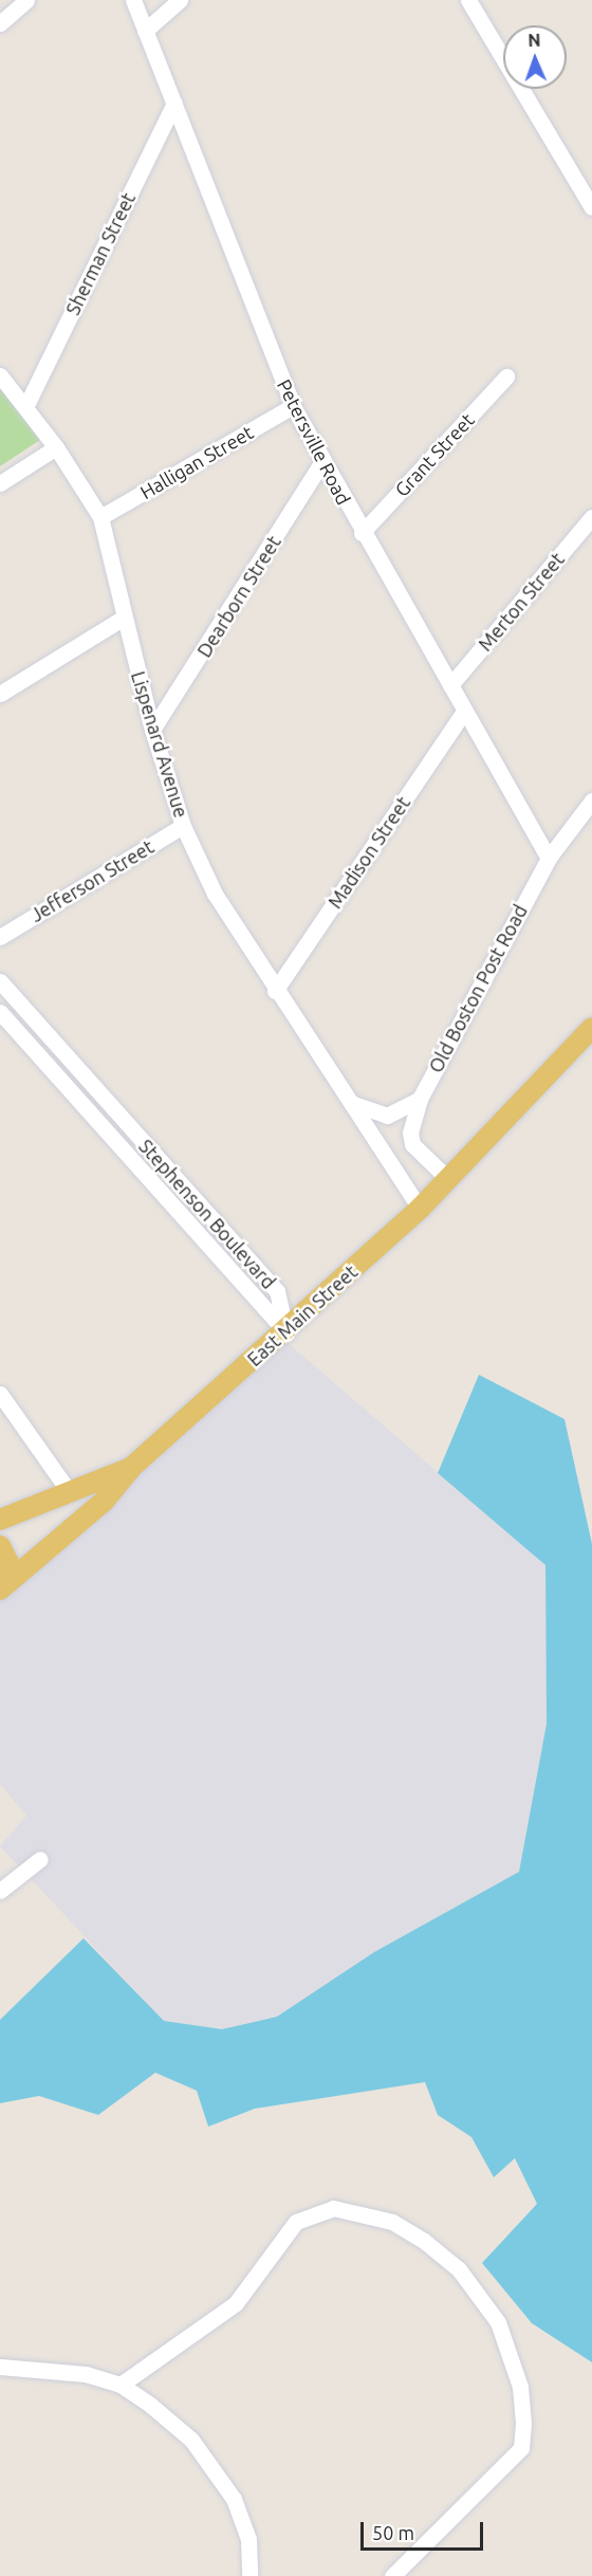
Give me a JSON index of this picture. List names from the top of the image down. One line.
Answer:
{"streets":{"main road":["East Main Street"],"street":["Sherman Street","Petersville Road","Grant Street","Halligan Street","Dearborn Street","Merton Street","Lispenard Avenue","Madison Street","Jefferson Street","Old Boston Post Road","Stephenson Boulevard"]},"crossings":[["Sherman Street","Petersville Road"],["Sherman Street","Lispenard Avenue"],["Petersville Road","Grant Street"],["Petersville Road","Halligan Street"],["Petersville Road","Dearborn Street"],["Petersville Road","Merton Street"],["Petersville Road","Madison Street"],["Petersville Road","Old Boston Post Road"],["Halligan Street","Lispenard Avenue"],["Dearborn Street","Lispenard Avenue"],["Lispenard Avenue","Madison Street"],["Lispenard Avenue","Jefferson Street"],["Lispenard Avenue","East Main Street"],["Old Boston Post Road","East Main Street"],["Stephenson Boulevard","East Main Street"]],"scale_bar":"50 m","north":"top"}
